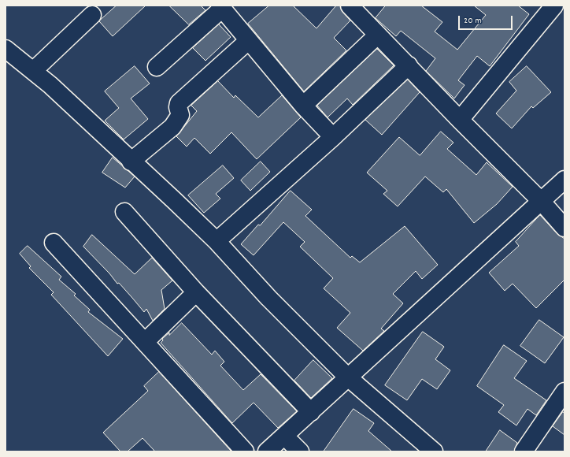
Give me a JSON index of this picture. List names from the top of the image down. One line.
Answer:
{"scale_bar":"20 m"}
